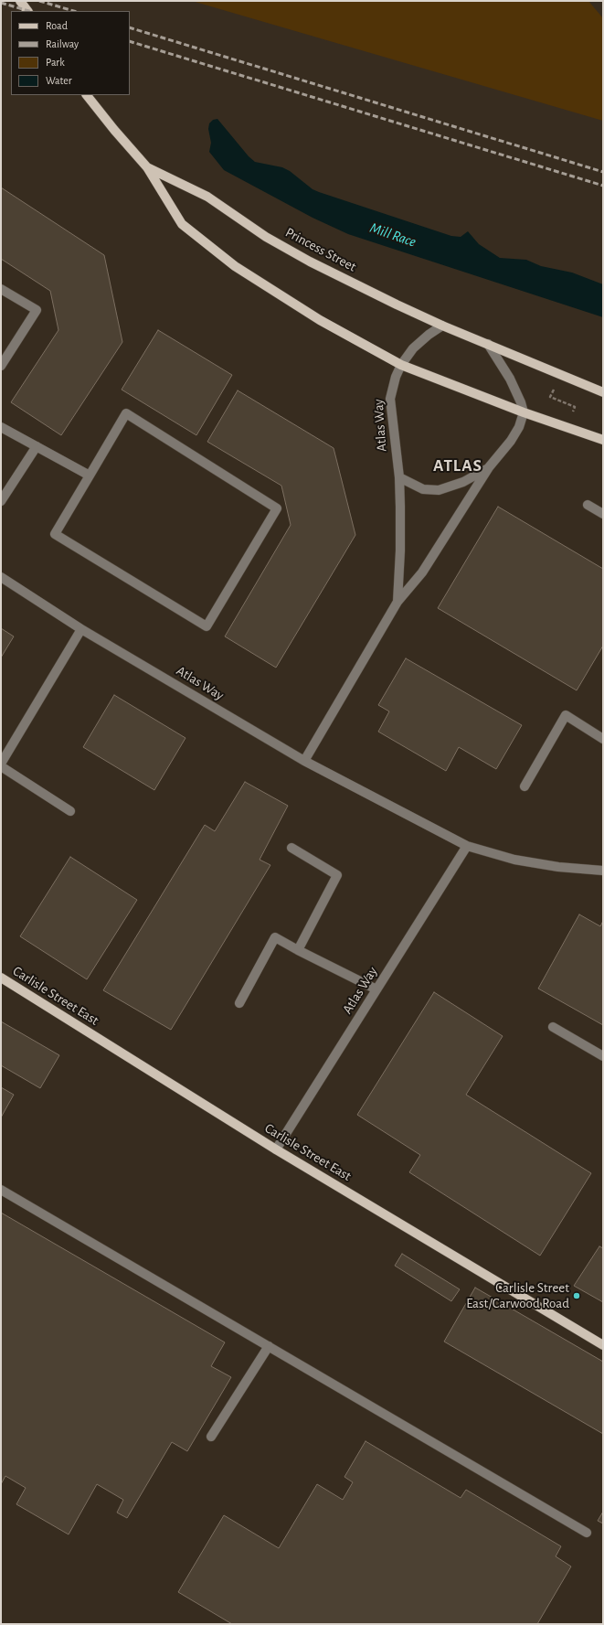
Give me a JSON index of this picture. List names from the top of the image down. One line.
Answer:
{"streets":{"main road":["Princess Street","Carlisle Street East"],"street":["Atlas Way"]},"crossings":[["Princess Street","Atlas Way"],["Atlas Way","Carlisle Street East"]],"districts":["ATLAS"],"water":["Mill Race"],"places":["Carlisle Street East/Carwood Road"],"legend":["Road","Railway","Park","Water"]}
